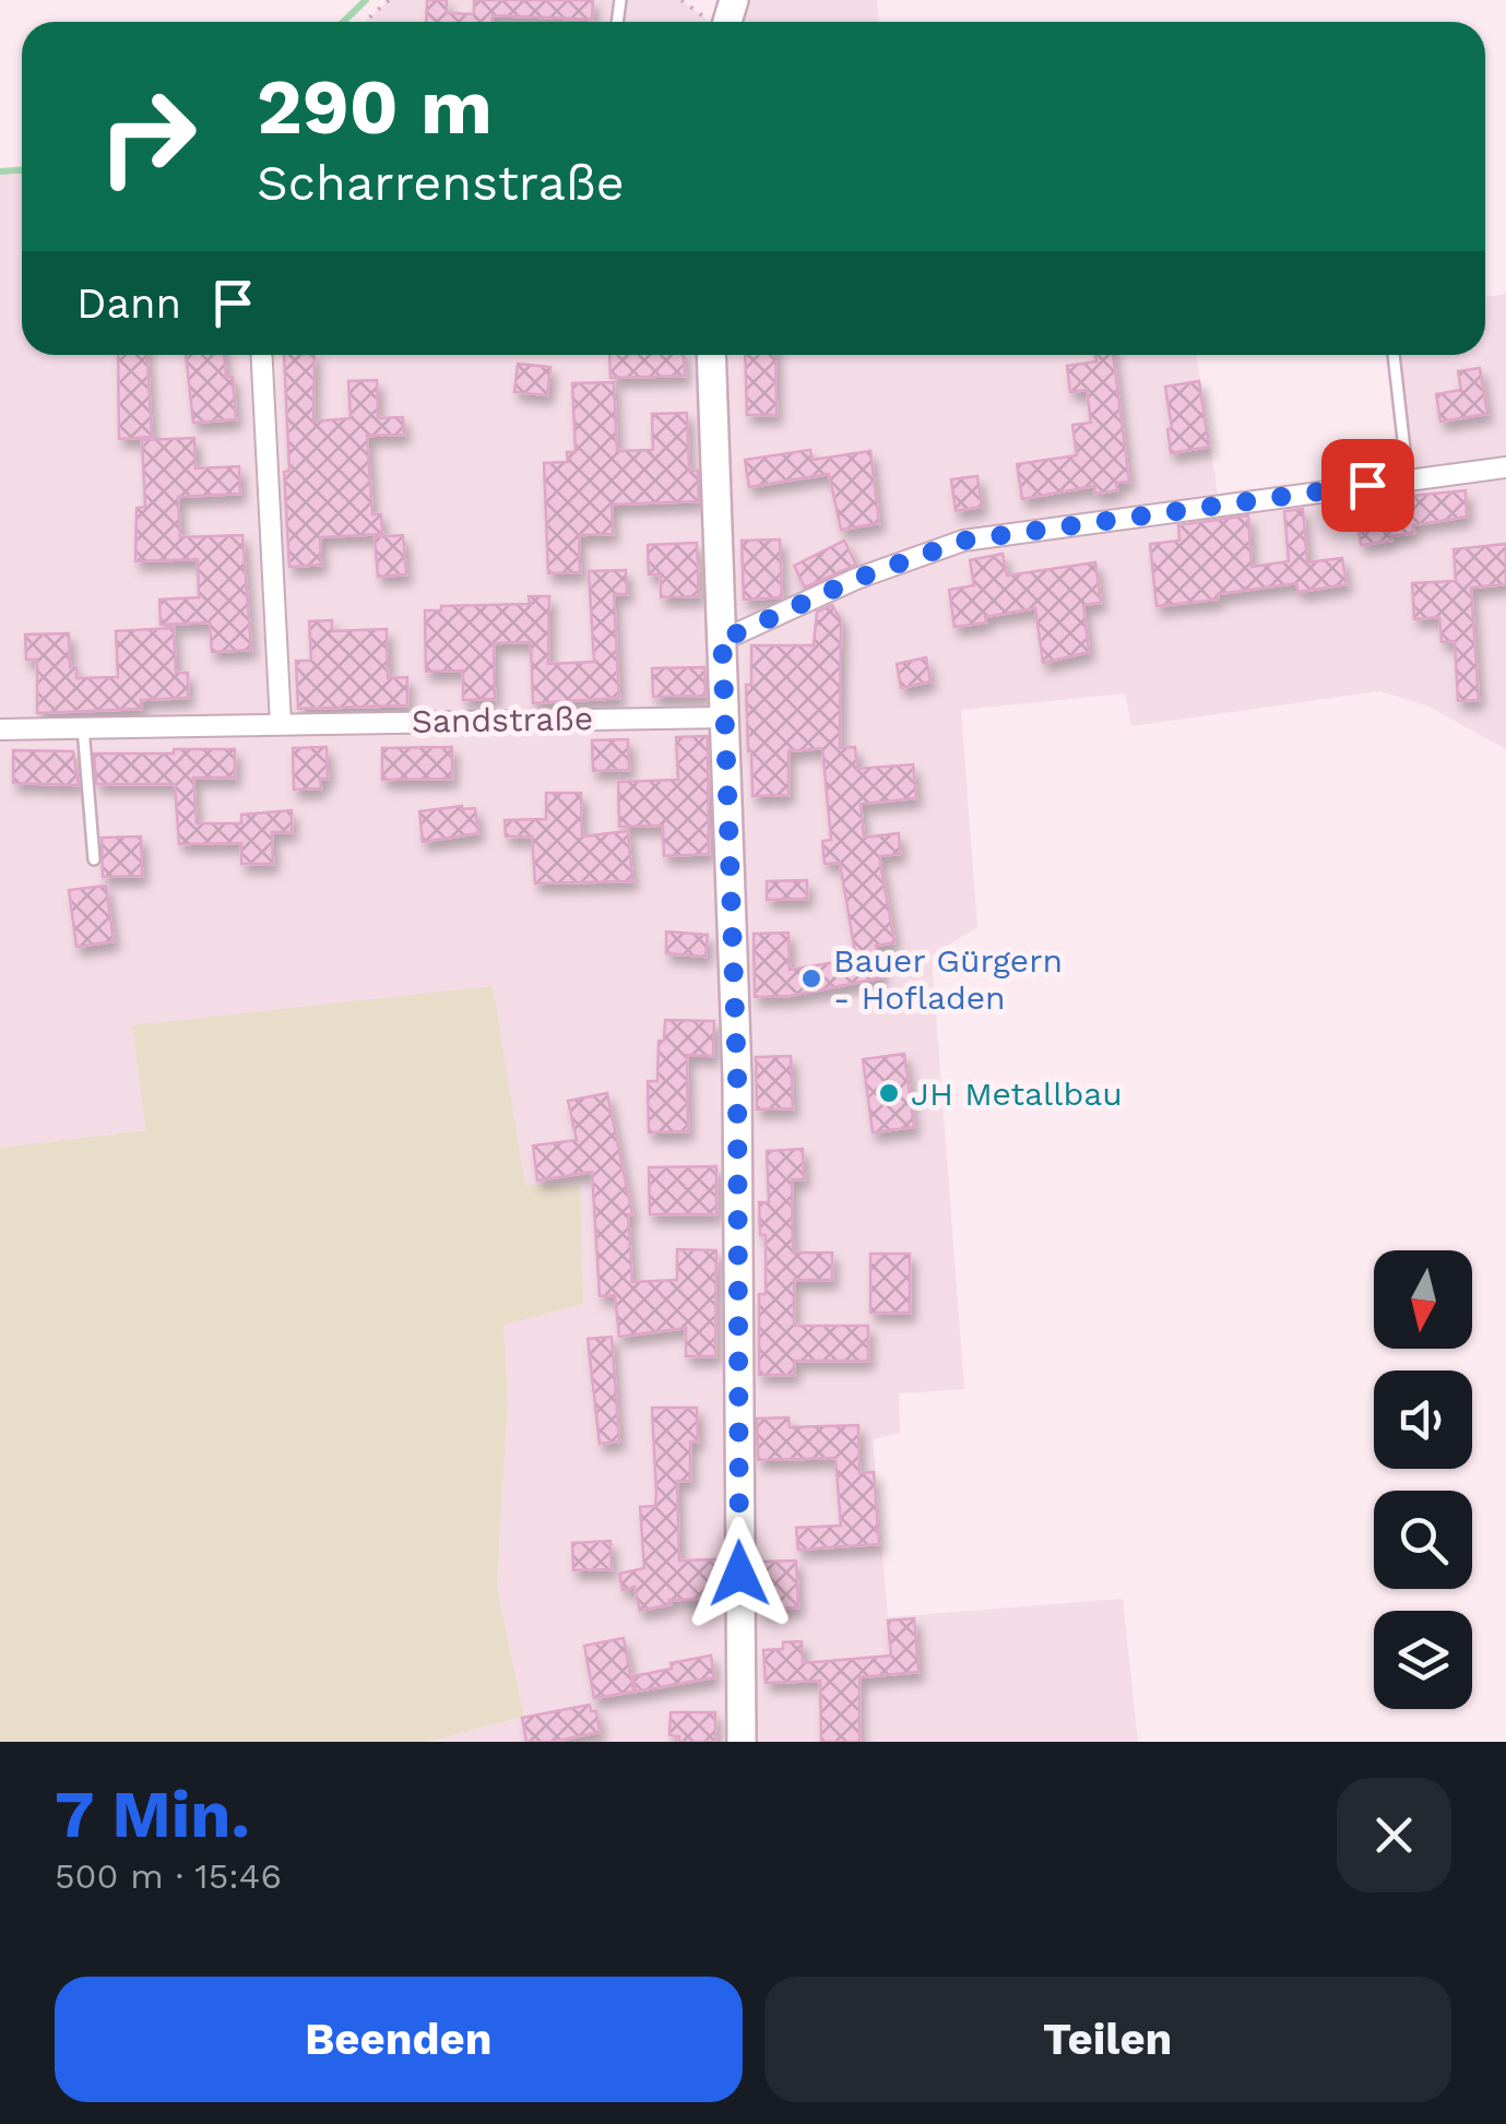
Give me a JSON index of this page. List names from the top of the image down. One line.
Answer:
{"streets":{"street":["Sandstraße"]},"places":["Bauer Gürgern - Hofladen","JH Metallbau"],"north":"bottom","page":{"turn":["290 m","Scharrenstraße"],"then":"Dann","heading":["7 Min.","500 m · 15:46"],"buttons":["Beenden","Teilen"]}}
